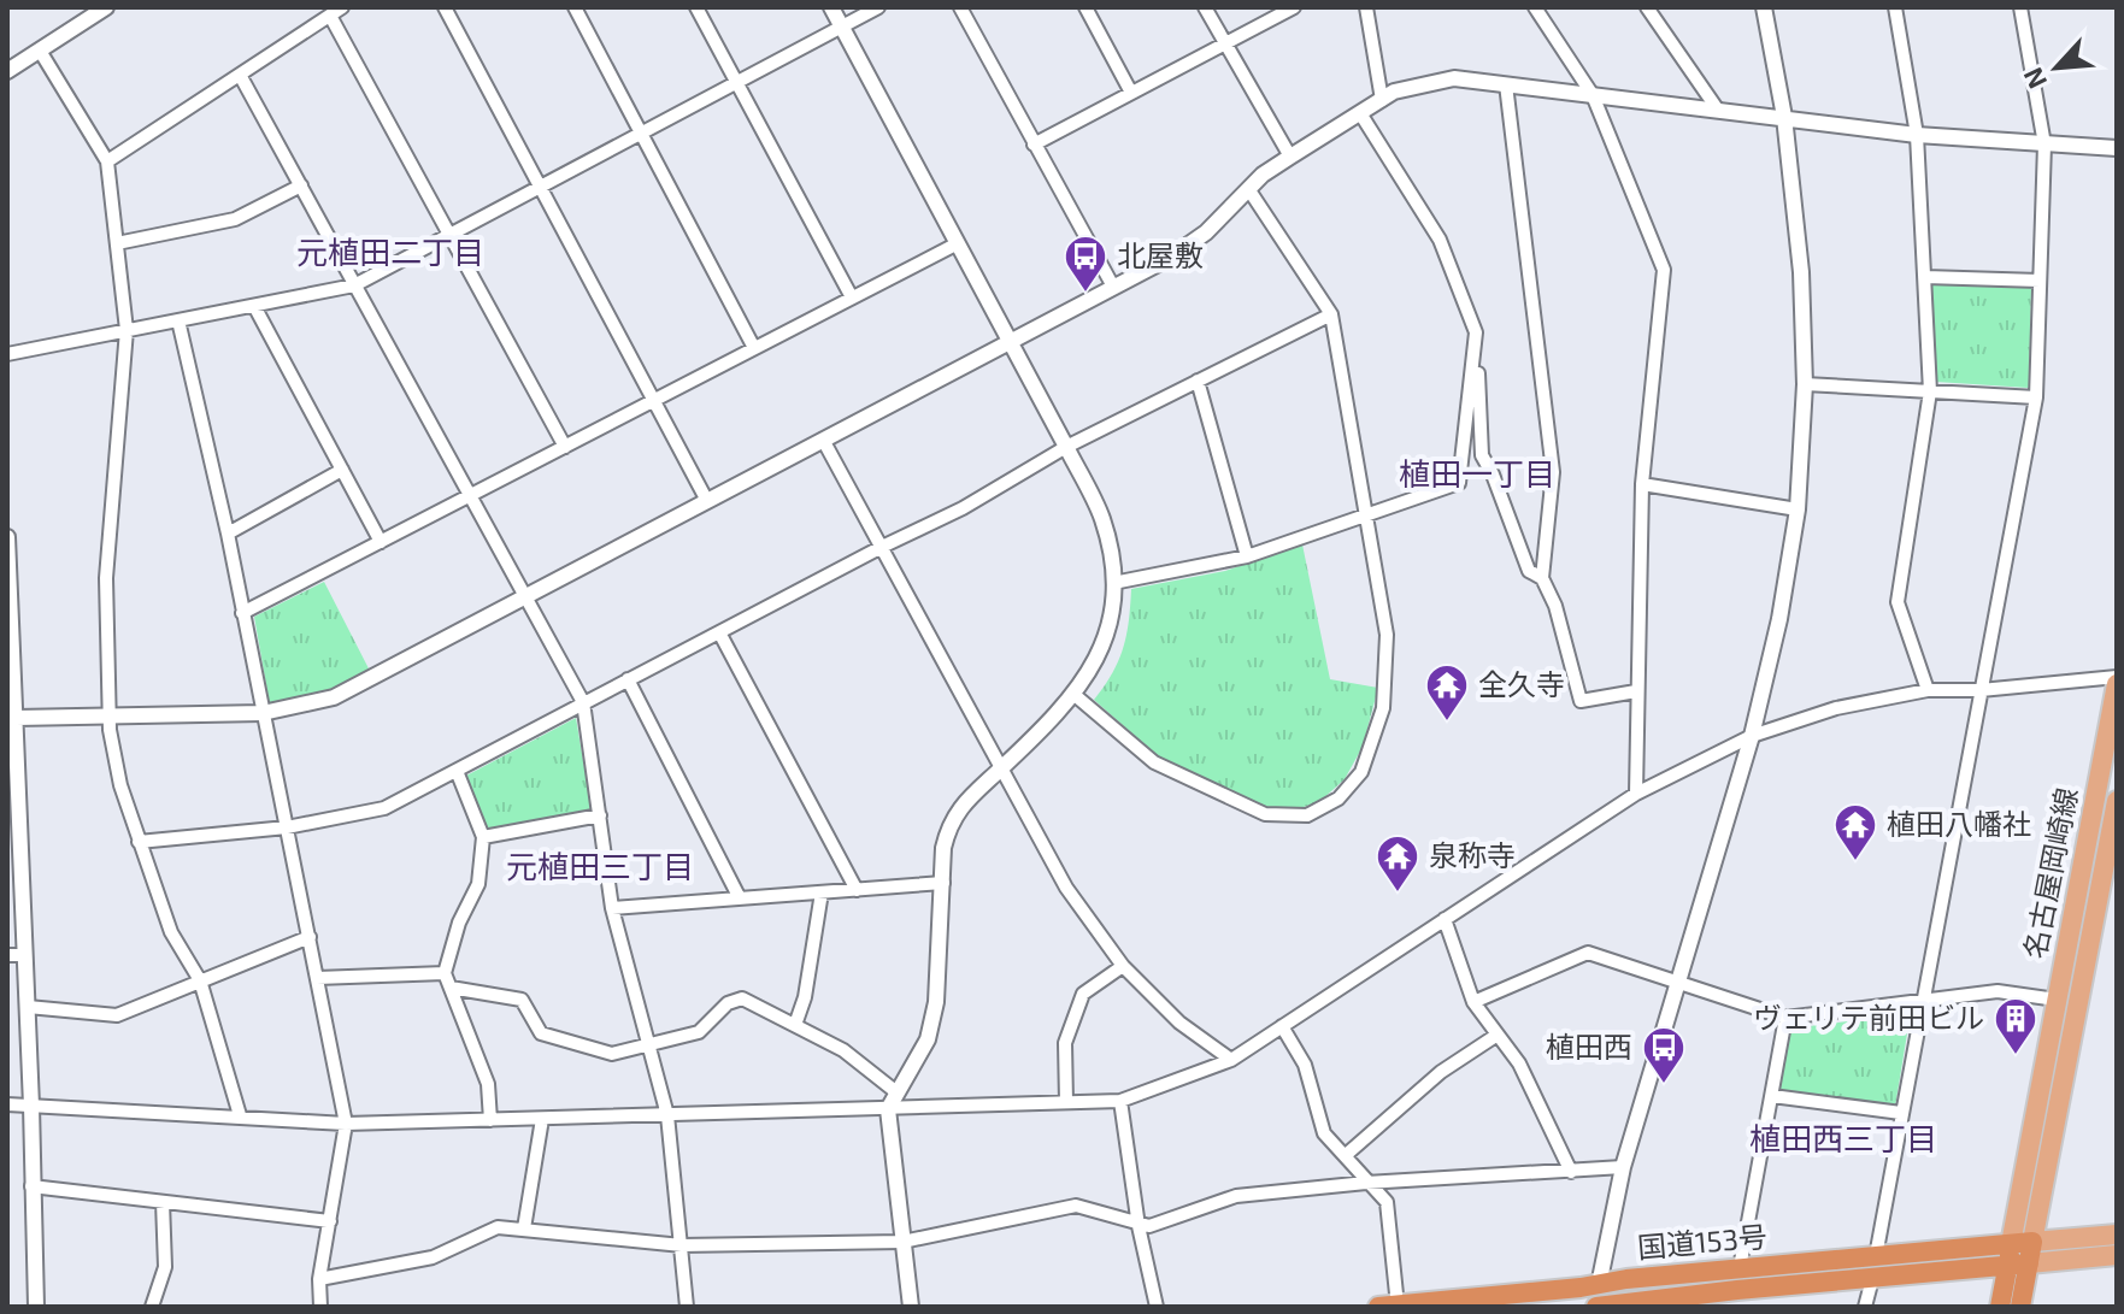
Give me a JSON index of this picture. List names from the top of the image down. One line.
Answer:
{"streets":{"highway":["国道153号"],"main road":["名古屋岡崎線"]},"crossings":[["名古屋岡崎線","国道153号"]],"districts":["元植田二丁目","植田一丁目","元植田三丁目","植田西三丁目"],"places":{"bus stop":["北屋敷","植田西"],"temple":["全久寺","植田八幡社","泉称寺"],"building":["ヴェリテ前田ビル"]},"north":"bottom left"}
